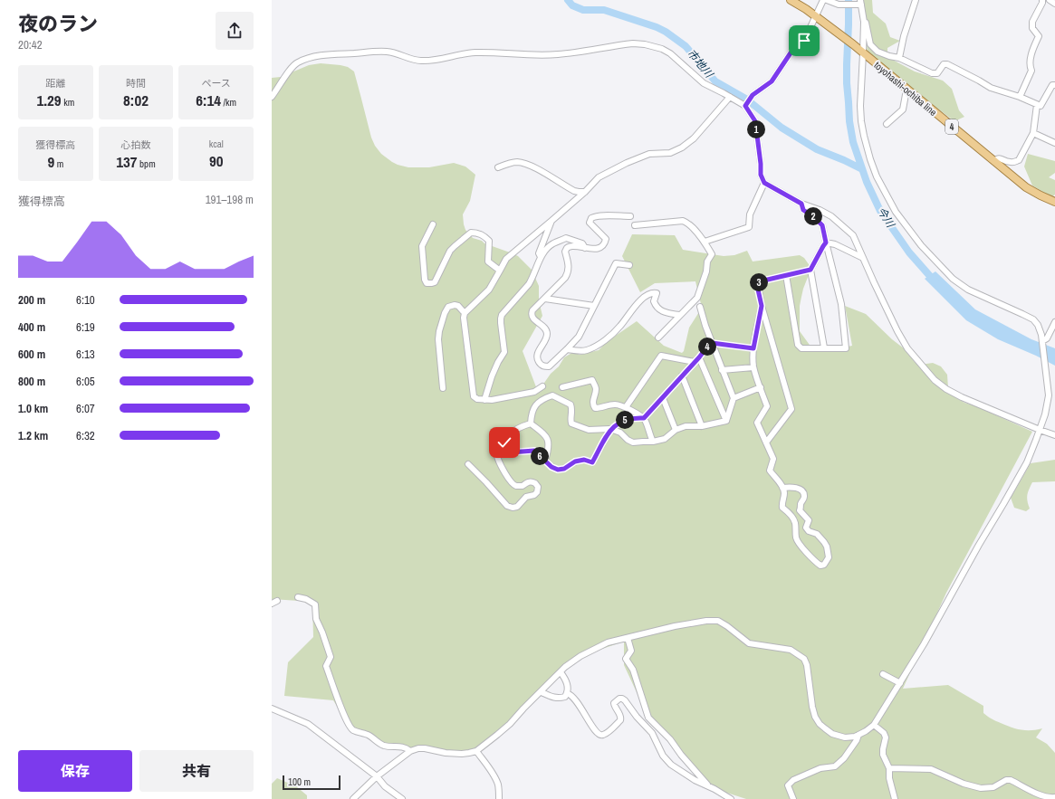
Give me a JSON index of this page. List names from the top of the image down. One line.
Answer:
{"streets":{"main road":["toyohashi-ochiba line","4"]},"water":["市地川","今川"],"scale_bar":"100 m","page":{"heading":["夜のラン","20:42"],"stats":[["距離","1.29 km"],["時間","8:02"],["ペース","6:14 /km"],["獲得標高","9 m"],["心拍数","137 bpm"],["kcal","90"]],"pins":["1","2","3","4","5","6"],"chart":["獲得標高","191–198 m"],"list":[{"name":"200 m","note":"6:10"},{"name":"400 m","note":"6:19"},{"name":"600 m","note":"6:13"},{"name":"800 m","note":"6:05"},{"name":"1.0 km","note":"6:07"},{"name":"1.2 km","note":"6:32"}],"buttons":["保存","共有"],"scale":"100 m"}}
